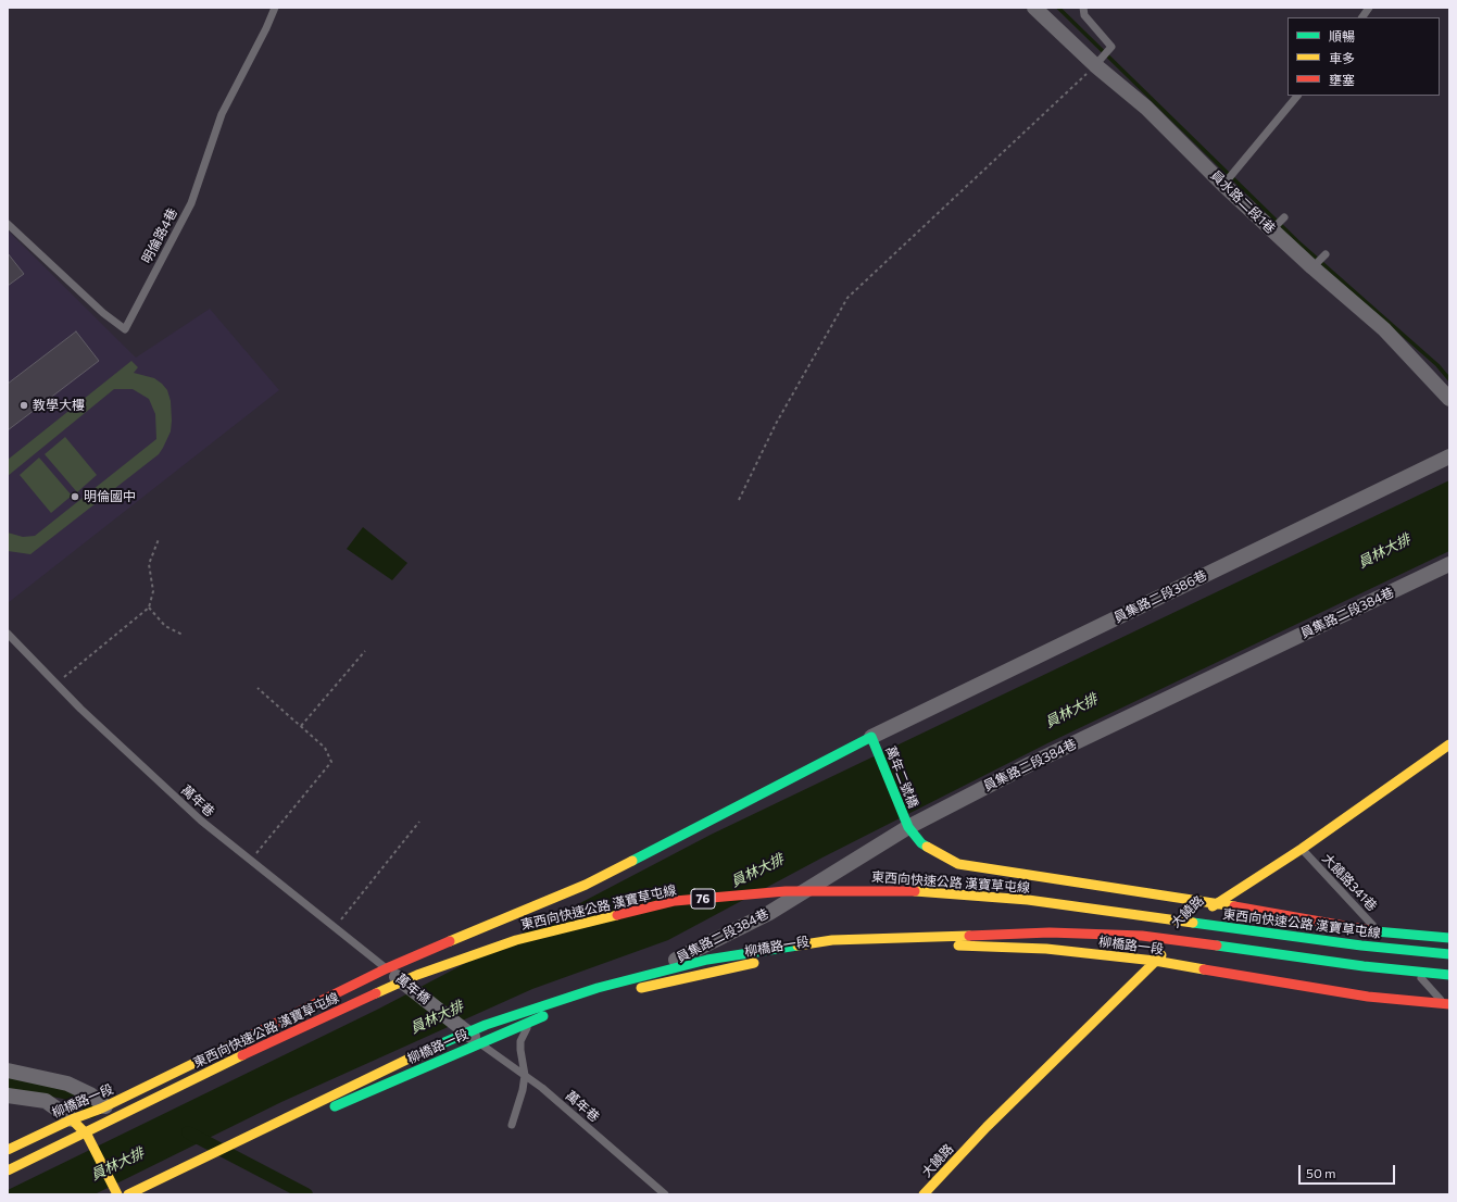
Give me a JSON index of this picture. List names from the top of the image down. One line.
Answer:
{"streets":{"main road":["萬年二號橋","東西向快速公路 漢寶草屯線","76","大饒路","柳橋路一段"],"street":["員水路二段1巷","員集路二段386巷","員集路二段384巷","萬年橋"],"lane":["明倫路4巷","萬年巷","大饒路341巷"]},"crossings":[["員集路二段386巷","萬年二號橋"],["員集路二段386巷","柳橋路一段"],["員集路二段384巷","萬年二號橋"],["員集路二段384巷","柳橋路一段"],["萬年二號橋","柳橋路一段"],["萬年巷","柳橋路一段"],["萬年巷","萬年橋"],["大饒路341巷","大饒路"],["大饒路341巷","柳橋路一段"],["大饒路","柳橋路一段"],["柳橋路一段","萬年橋"]],"water":["員林大排"],"places":["教學大樓","明倫國中"],"legend":["順暢","車多","壅塞"],"scale_bar":"50 m"}
